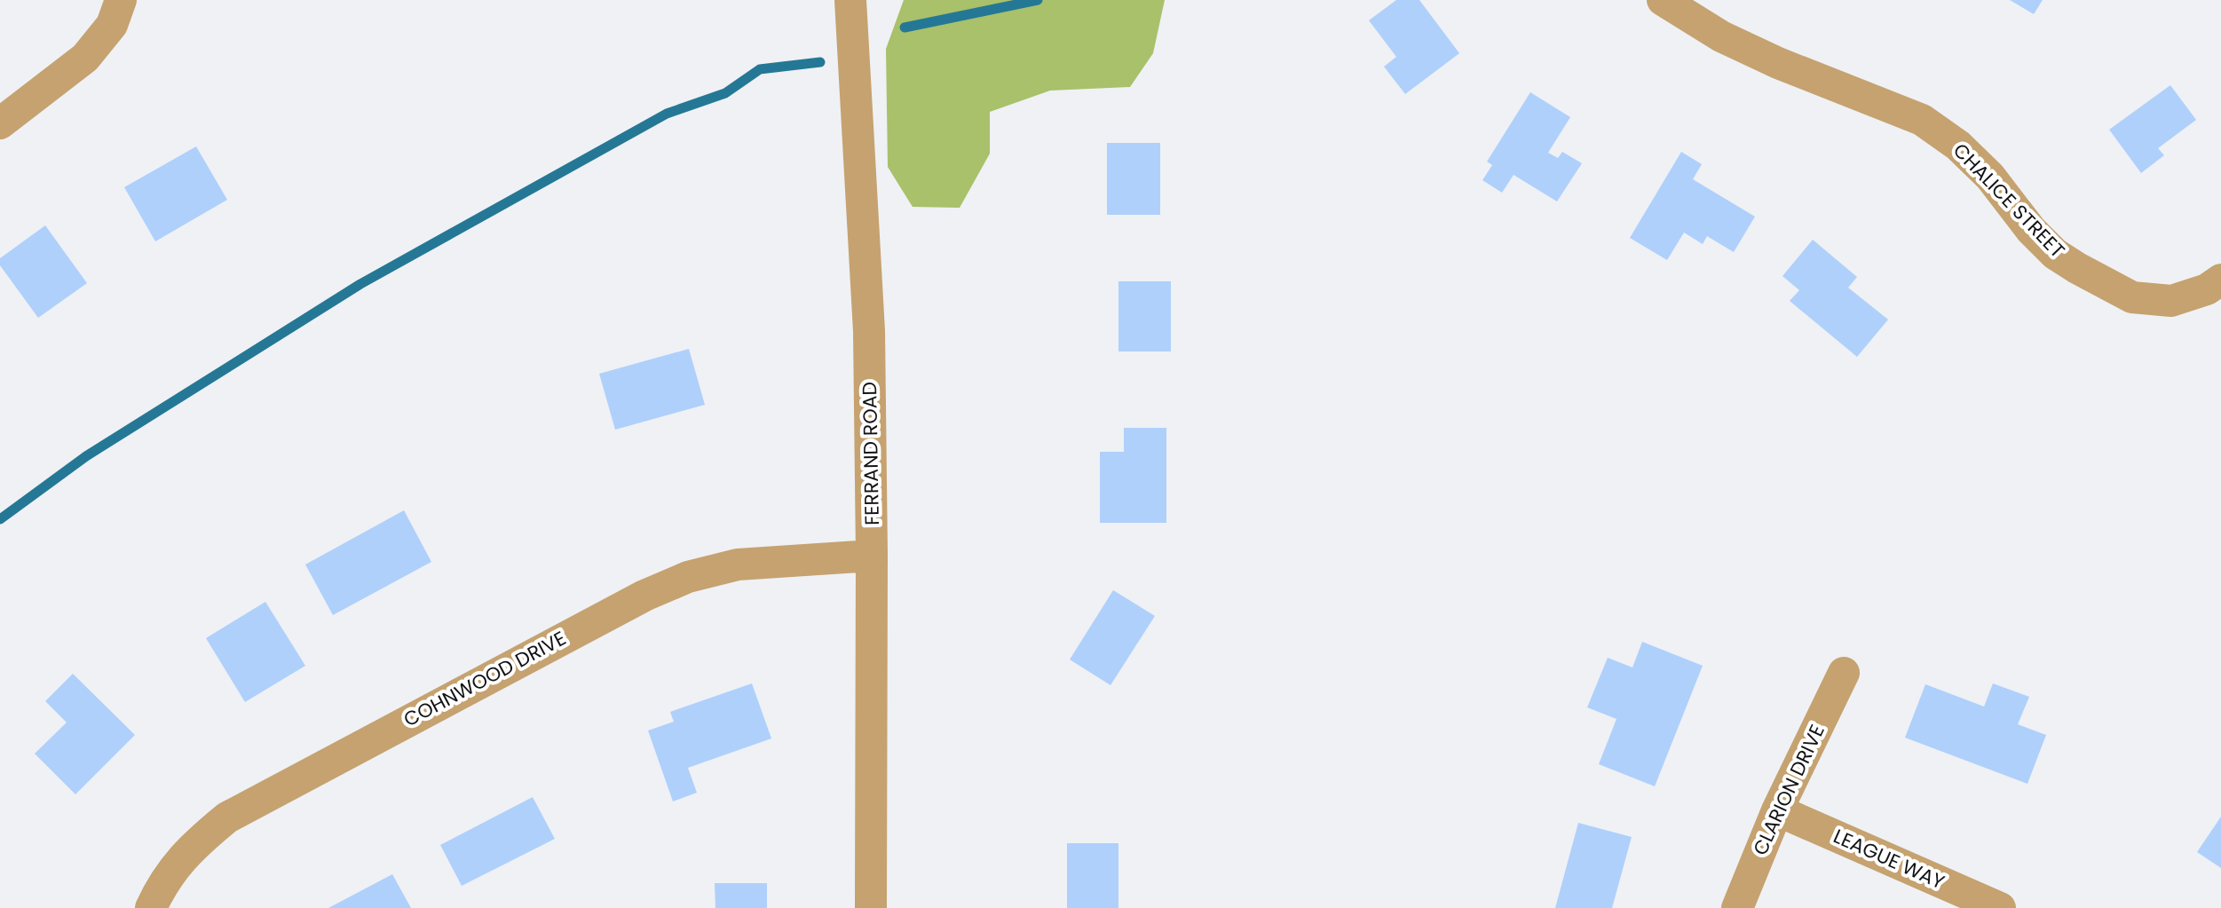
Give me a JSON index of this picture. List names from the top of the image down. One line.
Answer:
{"streets":{"street":["CHALICE STREET","FERRAND ROAD","COHNWOOD DRIVE","CLARION DRIVE","LEAGUE WAY"]},"crossings":[["FERRAND ROAD","COHNWOOD DRIVE"],["CLARION DRIVE","LEAGUE WAY"]]}
